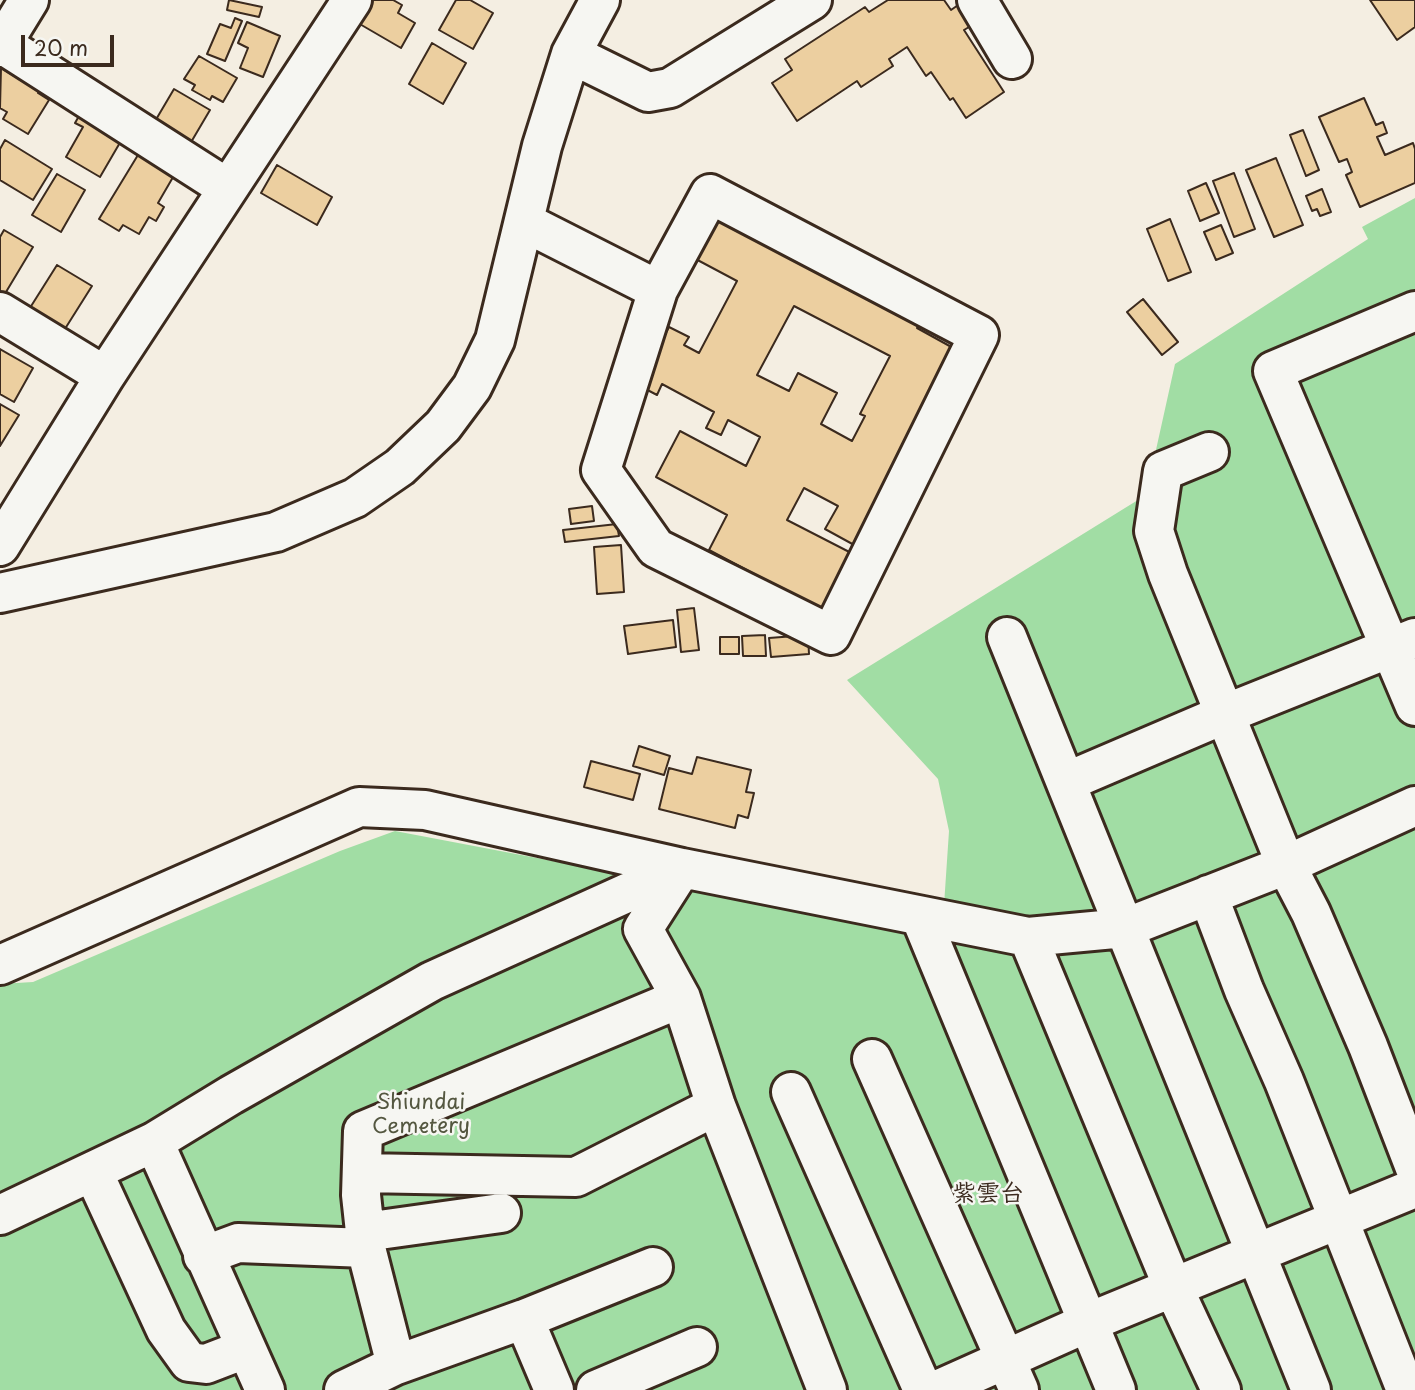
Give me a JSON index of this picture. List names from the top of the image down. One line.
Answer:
{"districts":["紫雲台"],"parks":["Shiundai Cemetery"],"scale_bar":"20 m"}
